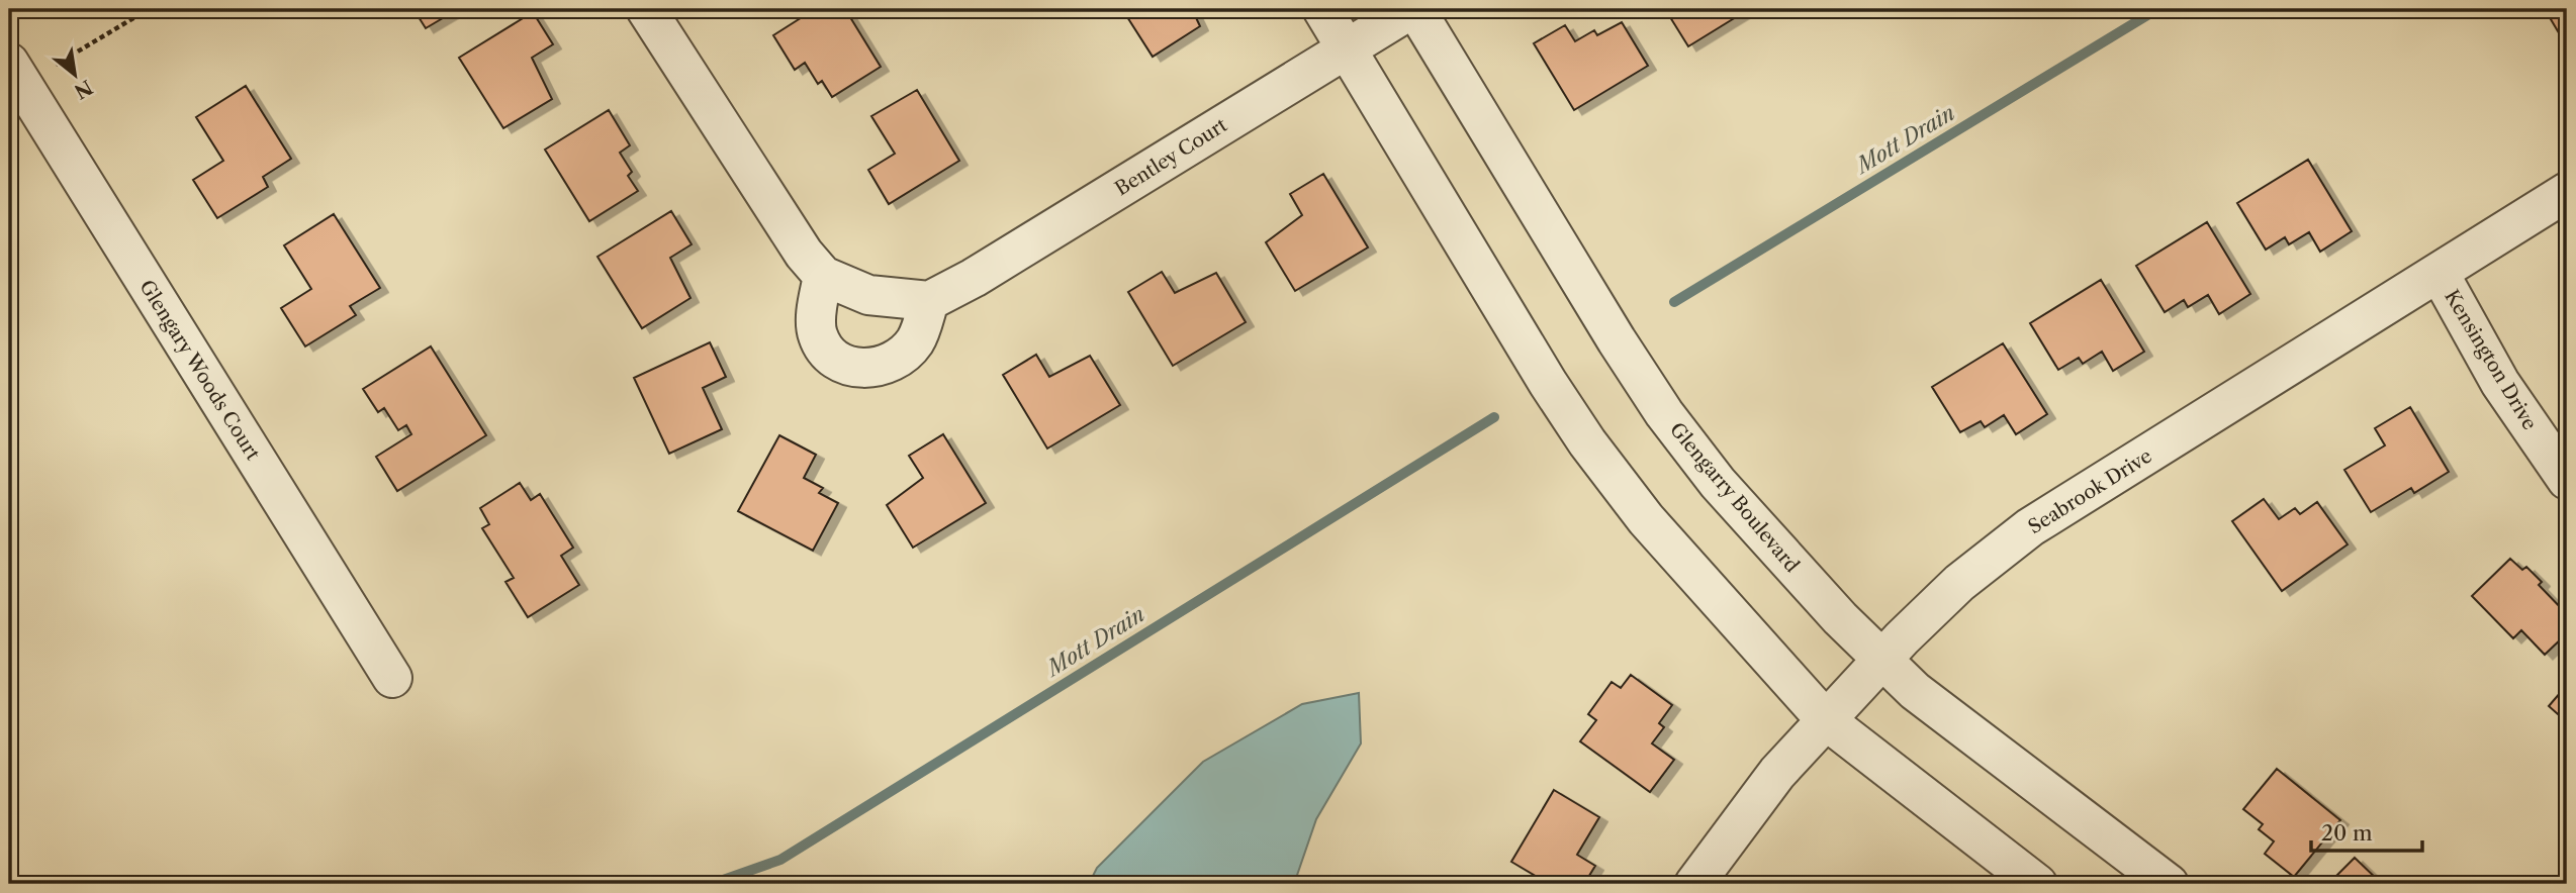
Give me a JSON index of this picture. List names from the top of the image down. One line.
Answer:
{"streets":{"street":["Bentley Court","Kensington Drive","Glengary Woods Court","Seabrook Drive","Glengarry Boulevard"]},"crossings":[["Bentley Court","Glengarry Boulevard"],["Kensington Drive","Seabrook Drive"],["Seabrook Drive","Glengarry Boulevard"]],"water":["Mott Drain"],"scale_bar":"20 m","north":"bottom right"}
